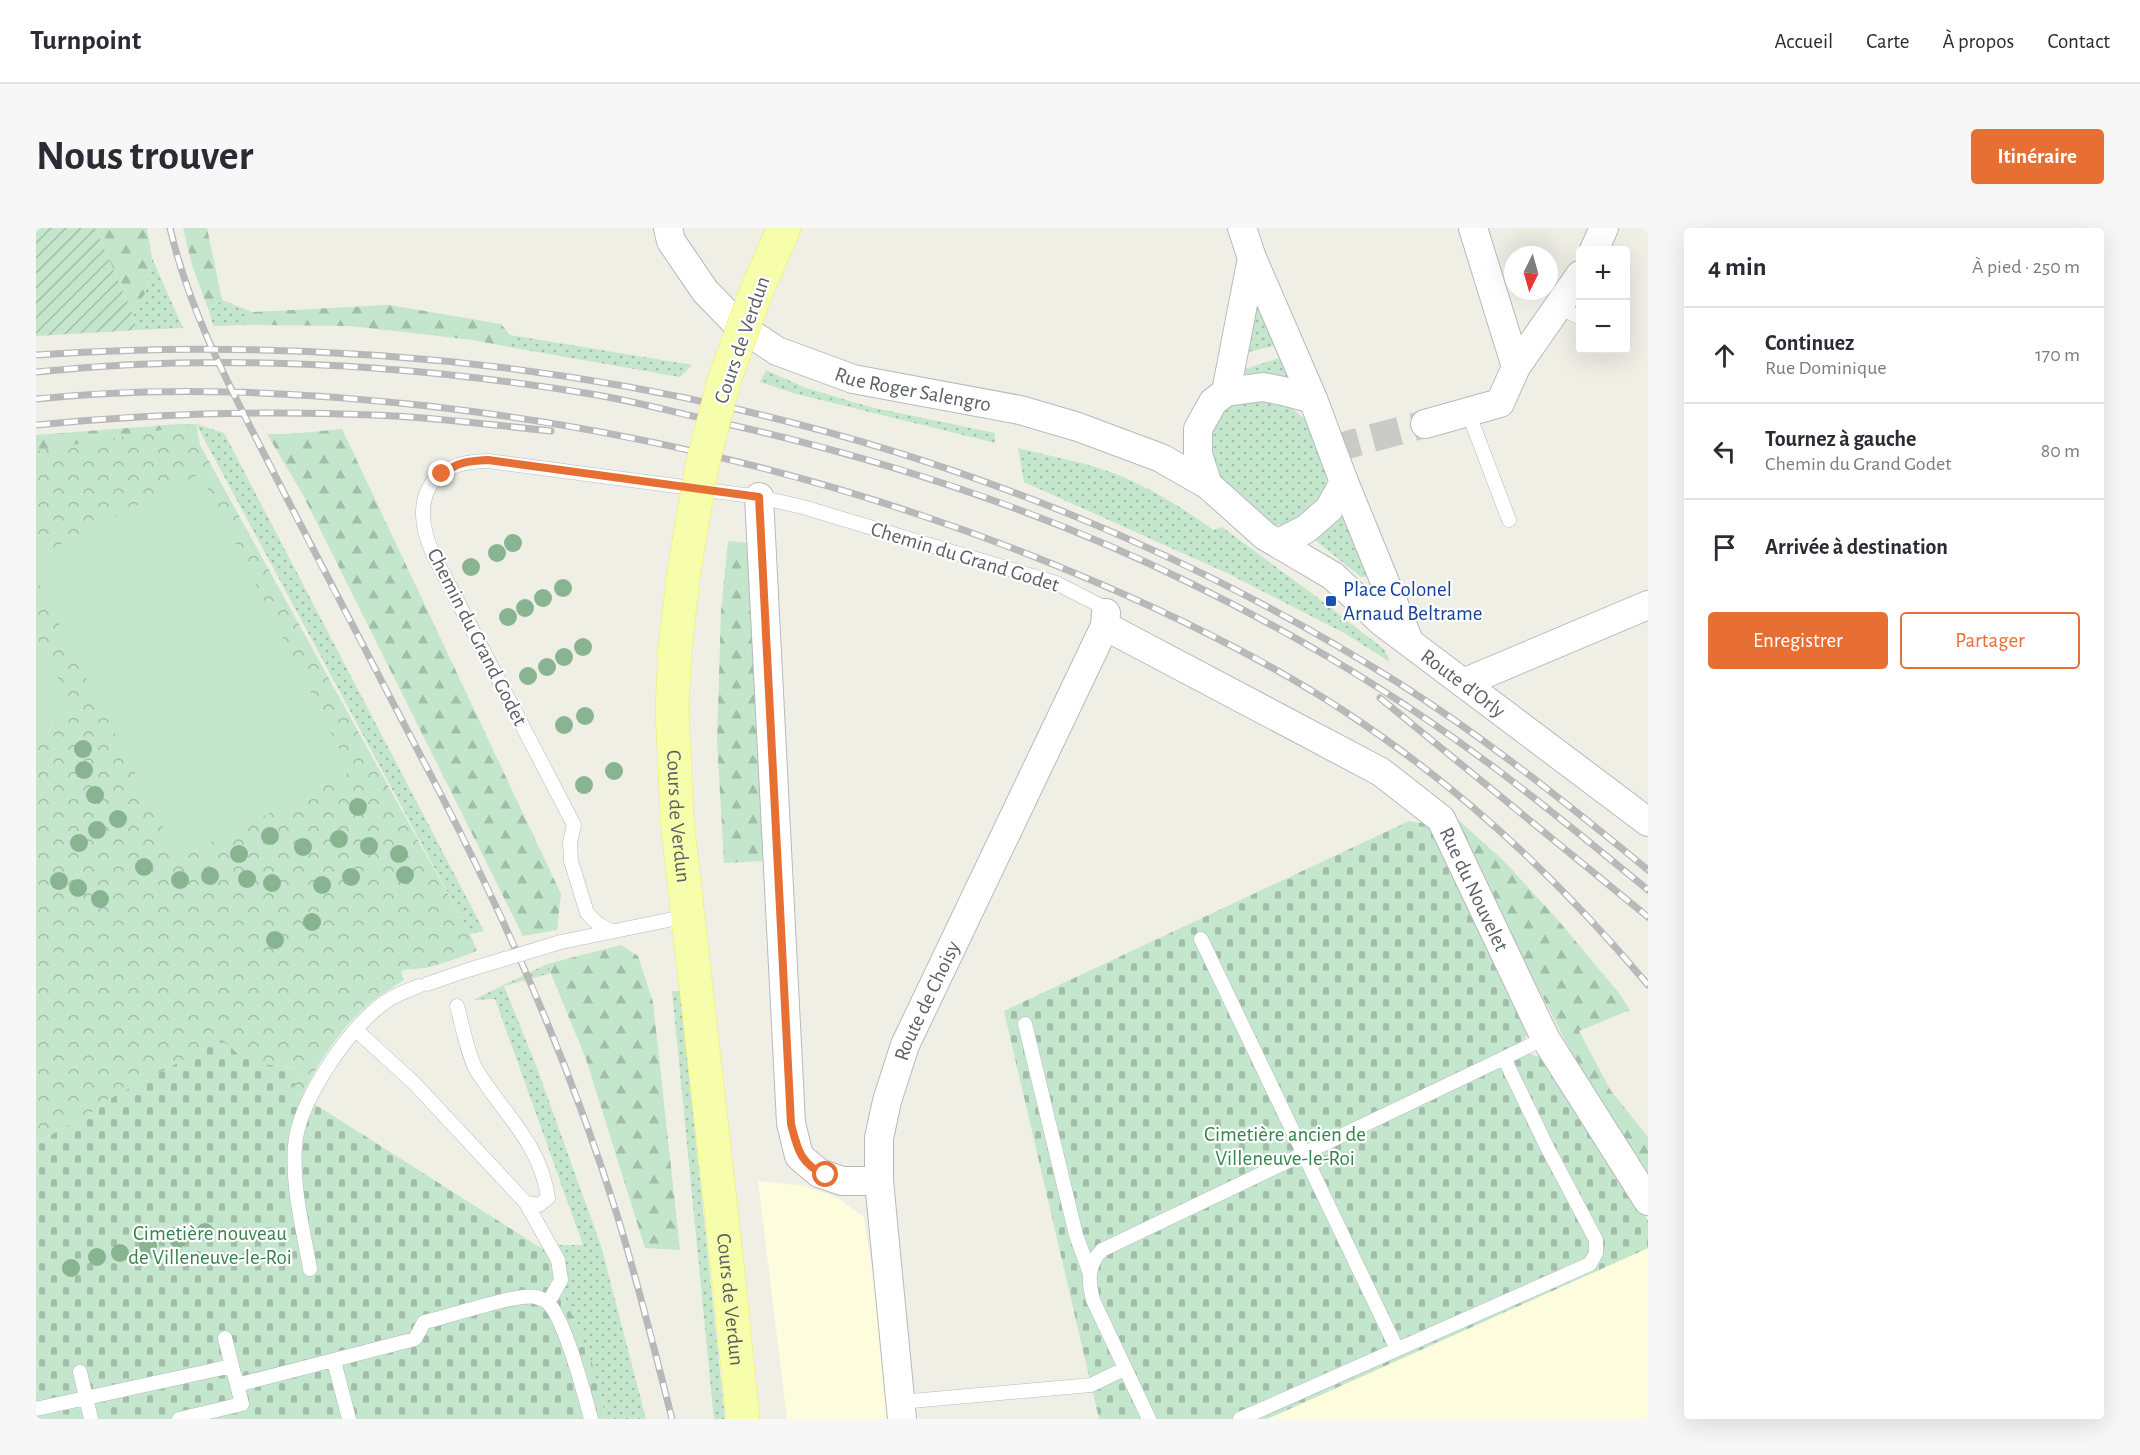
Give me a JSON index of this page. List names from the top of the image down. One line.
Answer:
{"streets":{"main road":["Cours de Verdun"],"street":["Rue Roger Salengro","Route d'Orly","Rue du Nouvelet","Route de Choisy"],"lane":["Chemin du Grand Godet"]},"crossings":[["Rue Roger Salengro","Route d'Orly"],["Chemin du Grand Godet","Rue du Nouvelet"],["Chemin du Grand Godet","Route de Choisy"],["Rue du Nouvelet","Route de Choisy"]],"parks":["Cimetière ancien de Villeneuve-le-Roi","Cimetière nouveau de Villeneuve-le-Roi"],"places":{"transit":["Place Colonel Arnaud Beltrame"]},"north":"bottom","page":{"header":"Turnpoint","nav":["Accueil","Carte","À propos","Contact"],"buttons":["Itinéraire",["Enregistrer","Partager"]],"title":"Nous trouver","heading":["4 min","À pied · 250 m"],"map_buttons":["+","−"],"list":[["Continuez","Rue Dominique","170 m"],["Tournez à gauche","Chemin du Grand Godet","80 m"],"Arrivée à destination"]}}
